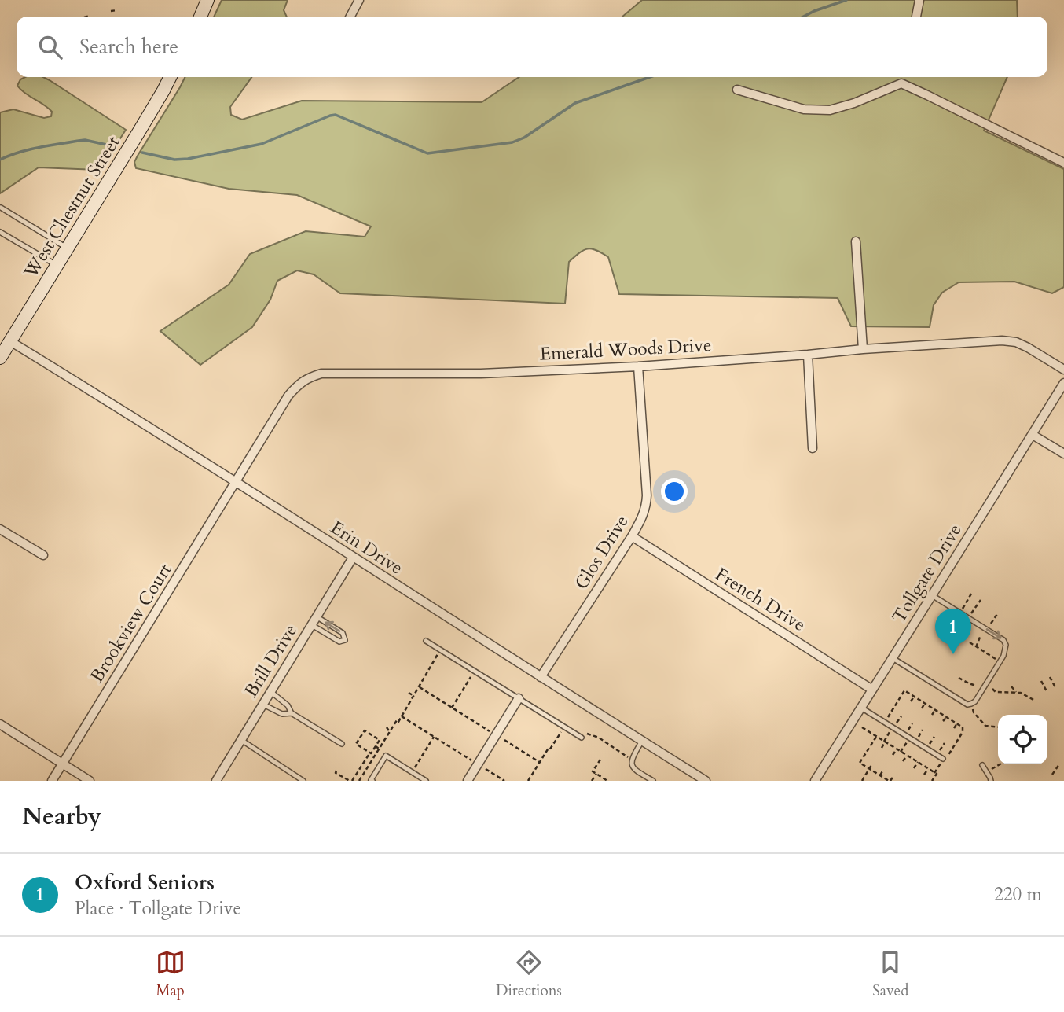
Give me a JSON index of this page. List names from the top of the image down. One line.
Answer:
{"streets":{"main road":["West Chestnut Street"],"street":["Emerald Woods Drive","Erin Drive","Glos Drive","Tollgate Drive","French Drive","Brookview Court","Brill Drive"]},"crossings":[["West Chestnut Street","Erin Drive"],["Emerald Woods Drive","Erin Drive"],["Emerald Woods Drive","Glos Drive"],["Emerald Woods Drive","Brookview Court"],["Erin Drive","Glos Drive"],["Erin Drive","Brookview Court"],["Erin Drive","Brill Drive"],["Glos Drive","French Drive"],["Tollgate Drive","French Drive"]],"page":{"search":"Search here","pins":"1","heading":"Nearby","list":[{"mark":"1","name":"Oxford Seniors","note":"Place · Tollgate Drive","value":"220 m"}],"nav":["Map","Directions","Saved"]}}
